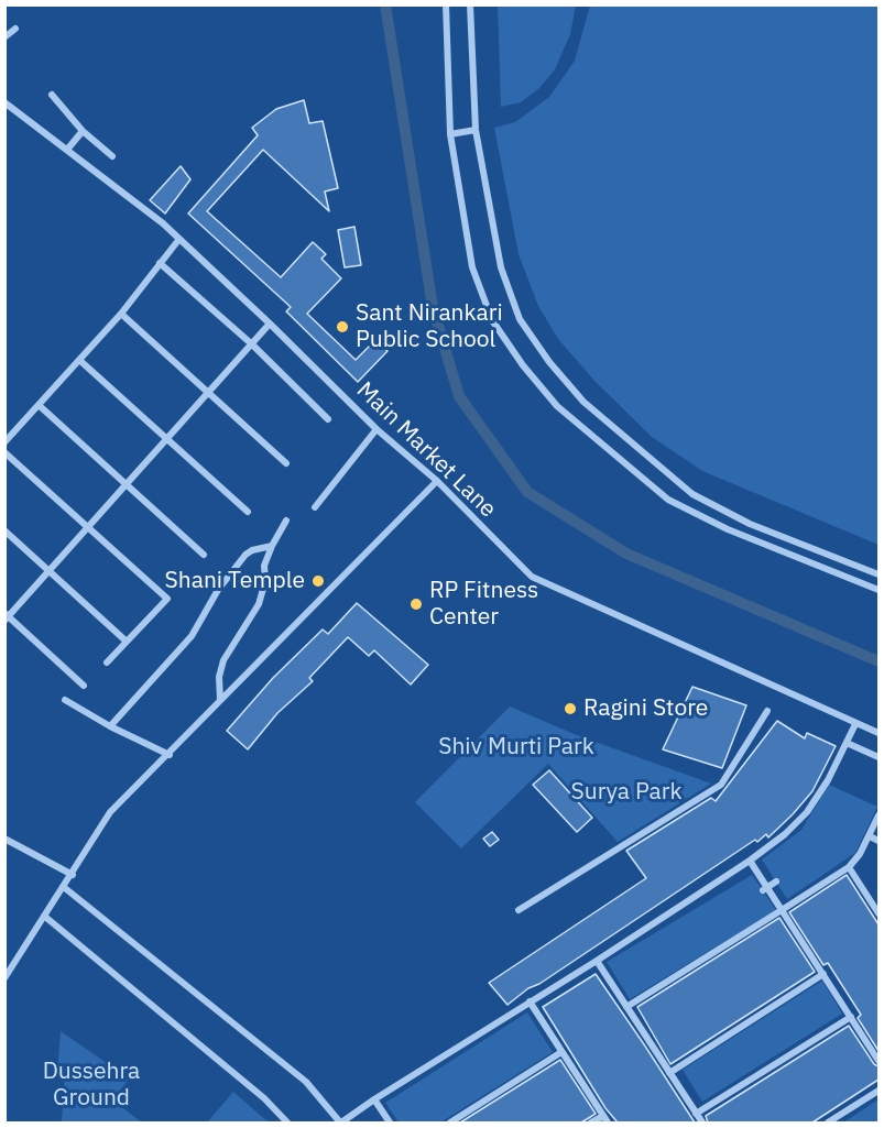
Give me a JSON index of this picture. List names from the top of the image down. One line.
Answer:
{"streets":{"street":["Main Market Lane"]},"parks":["Shiv Murti Park","Surya Park","Dussehra Ground"],"places":["Sant Nirankari Public School","Shani Temple","RP Fitness Center","Ragini Store"]}
